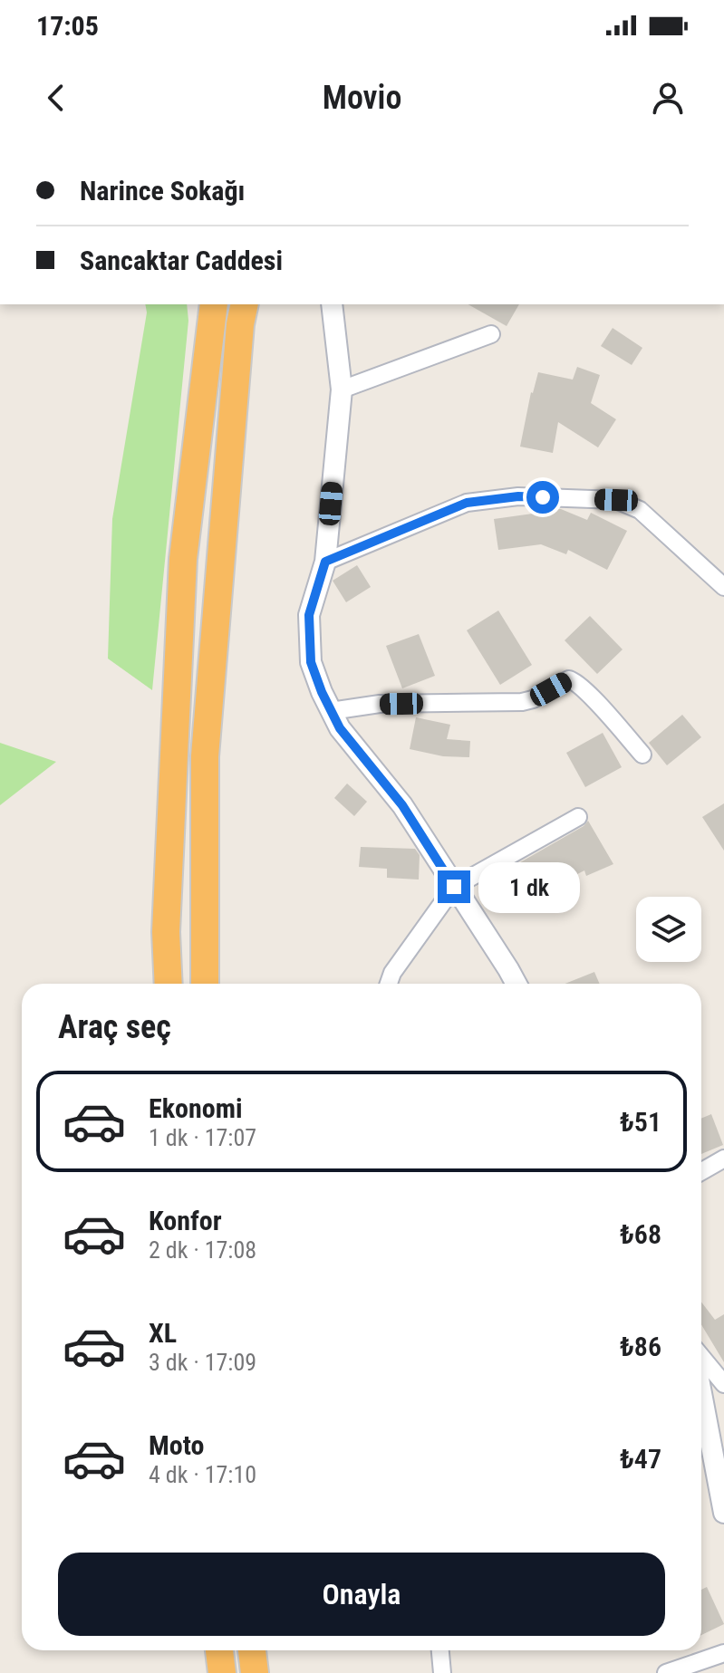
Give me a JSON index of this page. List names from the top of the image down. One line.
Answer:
{"page":{"status":"17:05","header":"Movio","banner":["Narince Sokağı","Sancaktar Caddesi"],"bubble":"1 dk","heading":"Araç seç","list":[{"name":"Ekonomi","note":"1 dk · 17:07","value":"₺51"},{"name":"Konfor","note":"2 dk · 17:08","value":"₺68"},{"name":"XL","note":"3 dk · 17:09","value":"₺86"},{"name":"Moto","note":"4 dk · 17:10","value":"₺47"}],"buttons":"Onayla"}}
